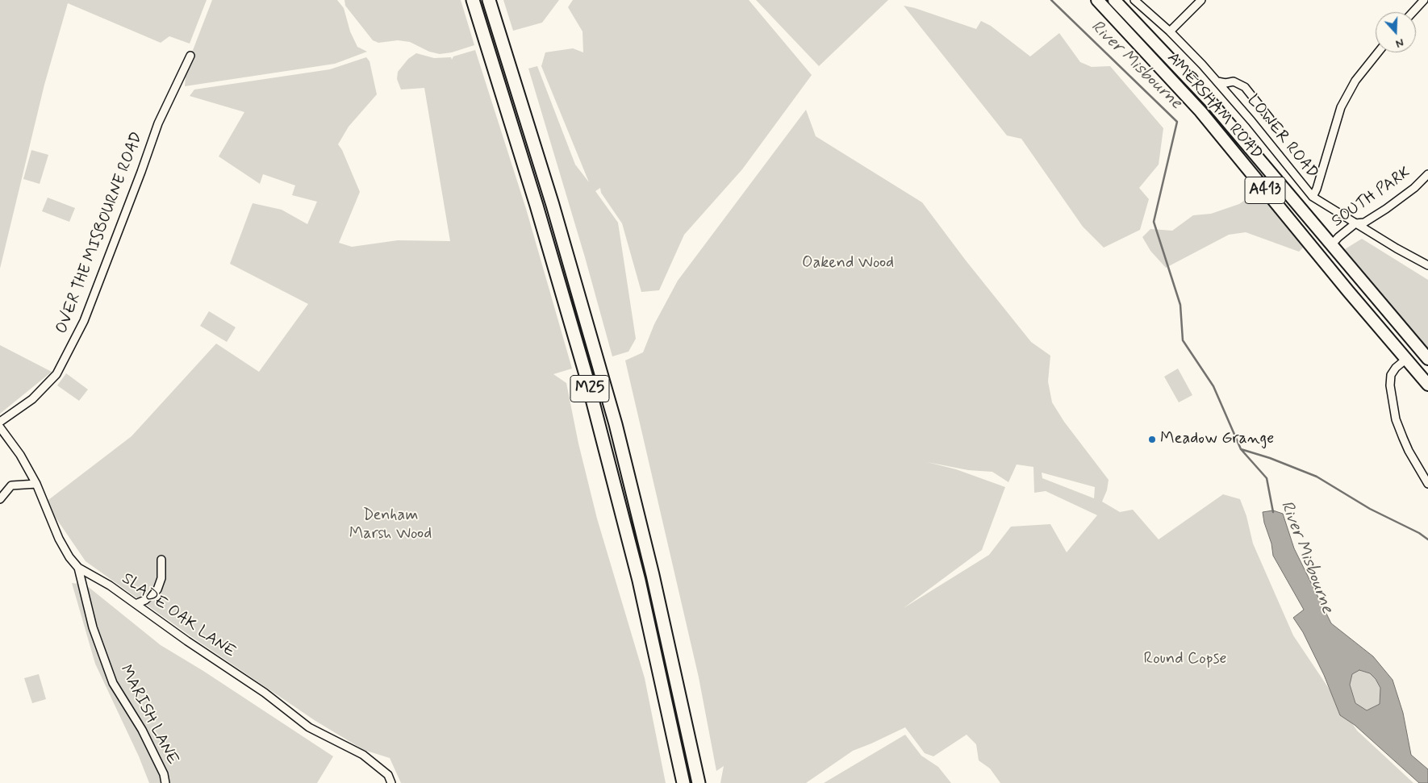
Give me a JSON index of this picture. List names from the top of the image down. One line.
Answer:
{"streets":{"highway":["AMERSHAM ROAD","A413","M25"],"street":["LOWER ROAD","SOUTH PARK","OVER THE MISBOURNE ROAD","SLADE OAK LANE","MARISH LANE"]},"crossings":[["LOWER ROAD","SOUTH PARK"],["A413","SOUTH PARK"],["SLADE OAK LANE","MARISH LANE"]],"water":["River Misbourne"],"parks":["Oakend Wood","Denham Marsh Wood","Round Copse"],"places":["Meadow Grange"],"north":"bottom"}
